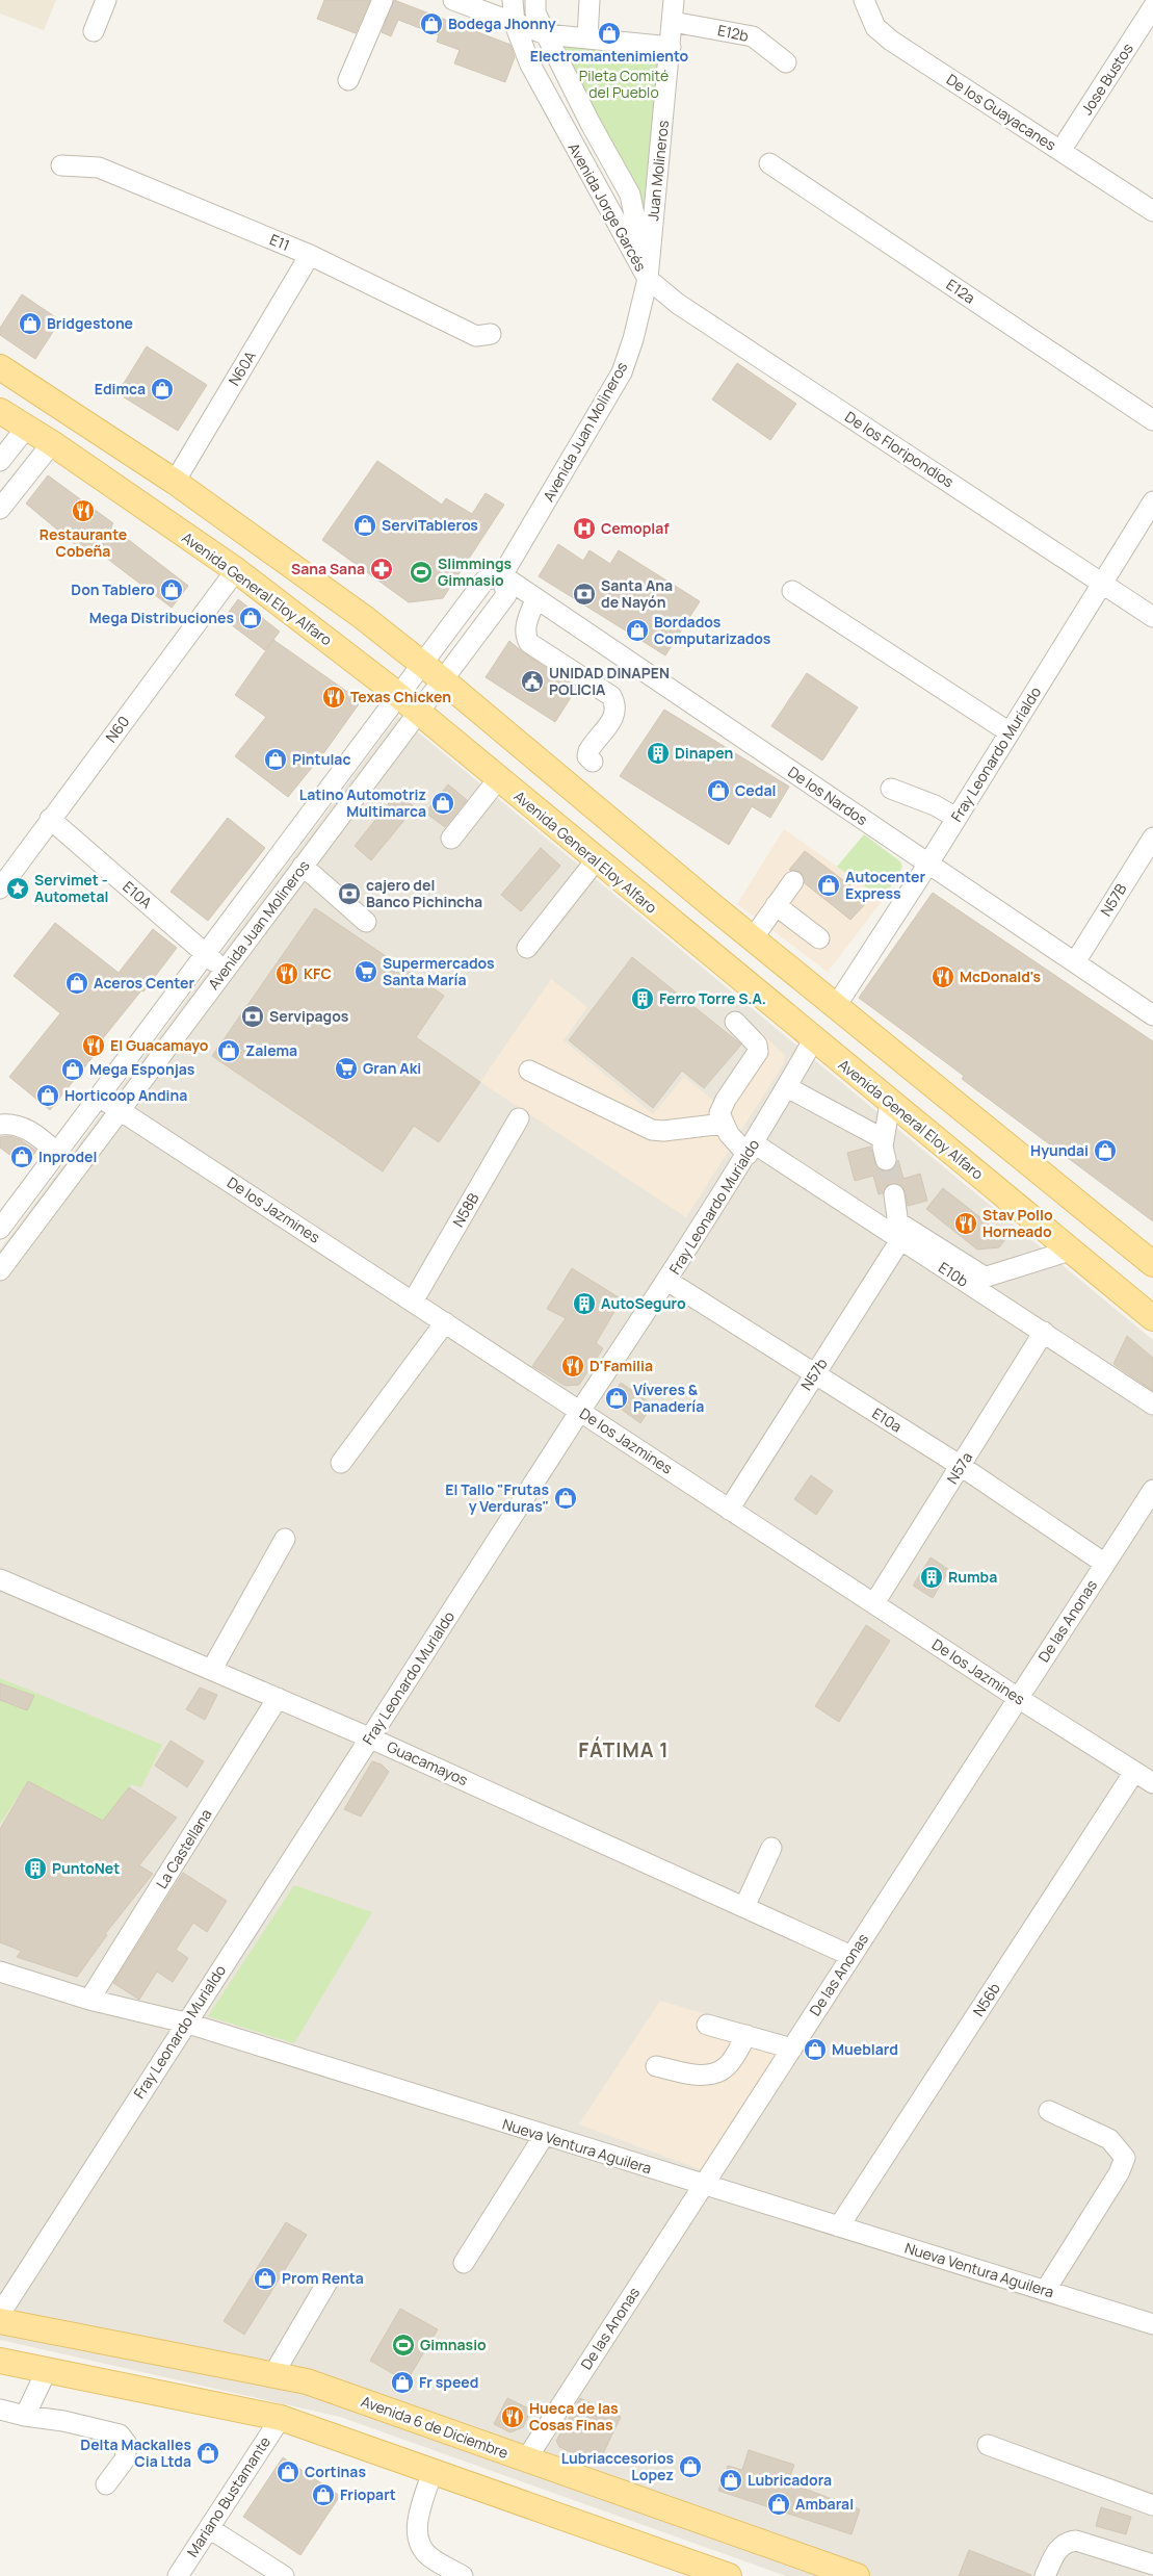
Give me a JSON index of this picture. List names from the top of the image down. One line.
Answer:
{"streets":{"main road":["Avenida General Eloy Alfaro","Avenida 6 de Diciembre"],"street":["E12b","Jose Bustos","De los Guayacanes","Juan Molineros","Avenida Jorge Garcés","E11","E12a","N60A","Avenida Juan Molineros","De los Floripondios","N60","Fray Leonardo Murialdo","De los Nardos","E10A","N57B","De los Jazmines","N58B","E10b","N57b","E10a","N57a","De las Anonas","Guacamayos","La Castellana","N56b","Nueva Ventura Aguilera","Mariano Bustamante"]},"crossings":[["E12b","Juan Molineros"],["Jose Bustos","De los Guayacanes"],["Juan Molineros","Avenida Jorge Garcés"],["Juan Molineros","Avenida Juan Molineros"],["Juan Molineros","De los Floripondios"],["Avenida Jorge Garcés","Avenida Juan Molineros"],["Avenida Jorge Garcés","De los Floripondios"],["E11","N60A"],["Avenida Juan Molineros","De los Floripondios"],["Avenida Juan Molineros","Avenida General Eloy Alfaro"],["Avenida Juan Molineros","De los Nardos"],["Avenida Juan Molineros","E10A"],["Avenida Juan Molineros","De los Jazmines"],["De los Floripondios","Fray Leonardo Murialdo"],["Avenida General Eloy Alfaro","N60"],["Avenida General Eloy Alfaro","Fray Leonardo Murialdo"],["N60","E10A"],["Fray Leonardo Murialdo","De los Nardos"],["Fray Leonardo Murialdo","De los Jazmines"],["Fray Leonardo Murialdo","E10b"],["Fray Leonardo Murialdo","E10a"],["Fray Leonardo Murialdo","Guacamayos"],["Fray Leonardo Murialdo","Nueva Ventura Aguilera"],["De los Nardos","N57B"],["De los Jazmines","N58B"],["De los Jazmines","N57b"],["De los Jazmines","N57a"],["De los Jazmines","De las Anonas"],["De los Jazmines","N56b"],["E10b","N57b"],["E10b","N57a"],["N57b","E10a"],["E10a","N57a"],["E10a","De las Anonas"],["De las Anonas","Guacamayos"],["De las Anonas","Nueva Ventura Aguilera"],["De las Anonas","Avenida 6 de Diciembre"],["Guacamayos","La Castellana"],["La Castellana","Nueva Ventura Aguilera"],["N56b","Nueva Ventura Aguilera"]],"districts":["FÁTIMA 1"],"parks":["Pileta Comité del Pueblo"],"places":{"shop":["Bodega Jhonny","Electromantenimiento","Bridgestone","Edimca","ServiTableros","Don Tablero","Mega Distribuciones","Bordados Computarizados","Pintulac","Cedal","Latino Automotriz Multimarca","Autocenter Express","Aceros Center","Zalema","Mega Esponjas","Horticoop Andina","Hyundai","Inprodel","Víveres & Panadería","El Tallo \"Frutas y Verduras\"","Mueblard","Prom Renta","Fr speed","Delta Mackalles Cia Ltda","Lubriaccesorios Lopez","Cortinas","Lubricadora","Friopart","Ambaral"],"restaurant":["Restaurante Cobeña","Texas Chicken","KFC","McDonald's","El Guacamayo","Stav Pollo Horneado","D'Familia","Hueca de las Cosas Finas"],"hospital":["Cemoplaf"],"pharmacy":["Sana Sana"],"sports":["Slimmings Gimnasio","Gimnasio"],"bank":["Santa Ana de Nayón","cajero del Banco Pichincha","Servipagos"],"public building":["UNIDAD DINAPEN POLICIA"],"building":["Dinapen","Ferro Torre S.A.","AutoSeguro","Rumba","PuntoNet"],"place":["Servimet - Autometal"],"supermarket":["Supermercados Santa María","Gran Aki"]}}
